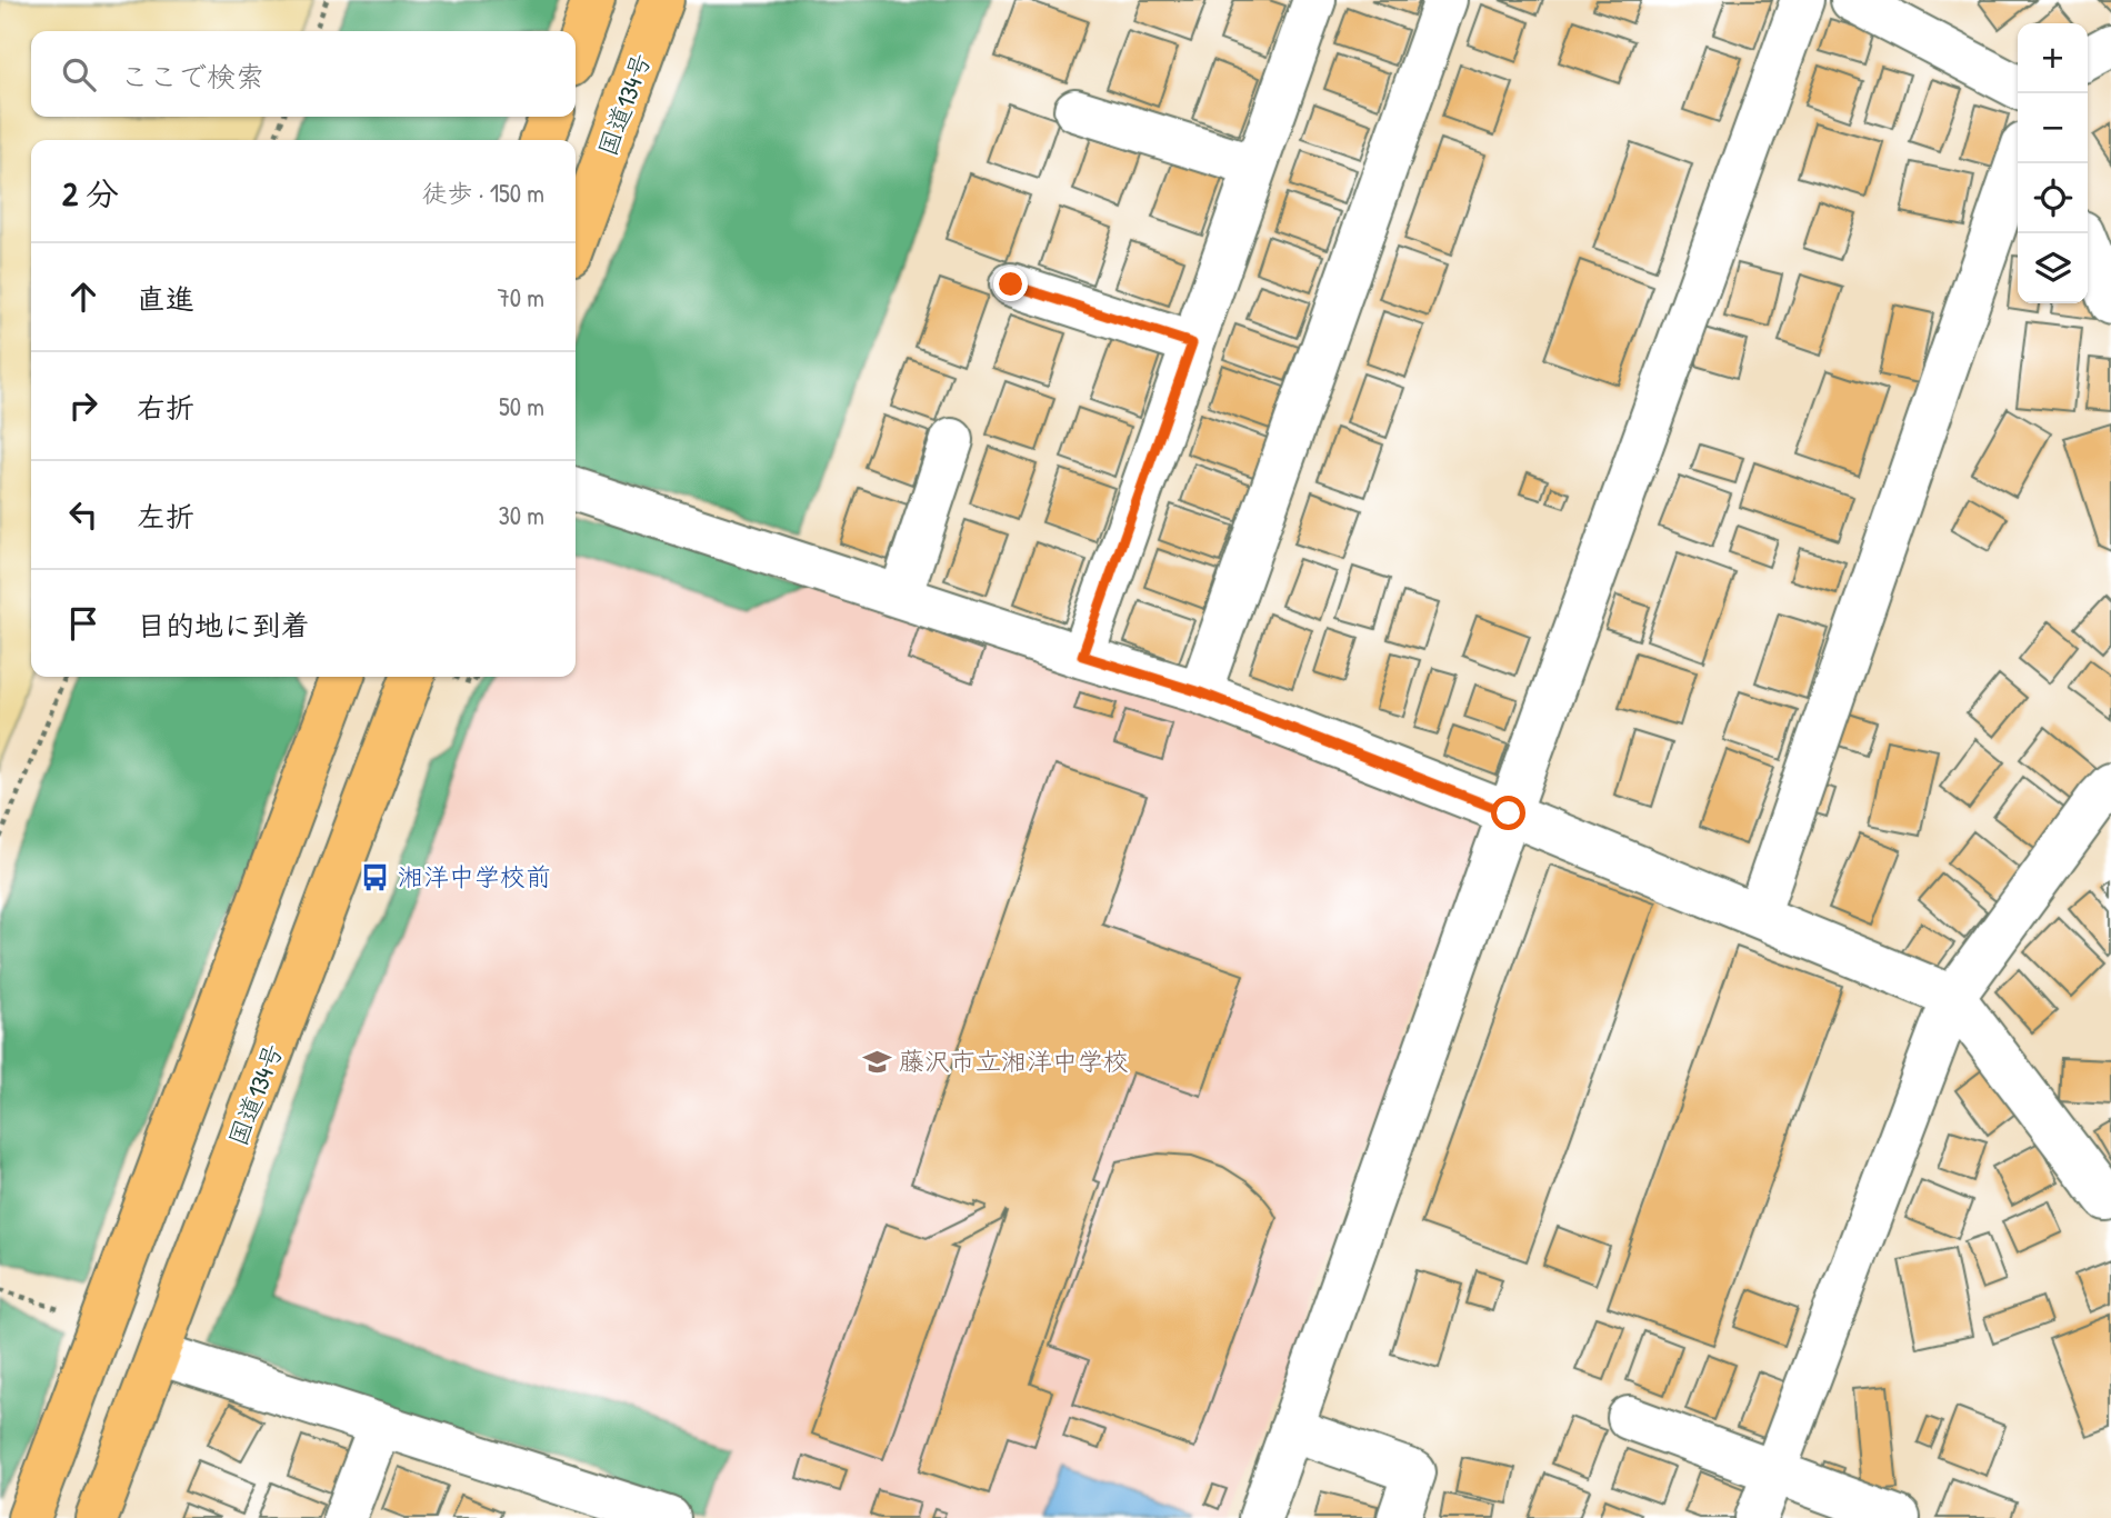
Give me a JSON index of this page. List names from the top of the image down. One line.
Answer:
{"streets":{"highway":["国道134号"]},"places":{"bus stop":["湘洋中学校前"],"school or university":["藤沢市立湘洋中学校"]},"page":{"map_buttons":["+","−"],"search":"ここで検索","heading":["2 分","徒歩 · 150 m"],"list":[["直進","70 m"],["右折","50 m"],["左折","30 m"],"目的地に到着"]}}
